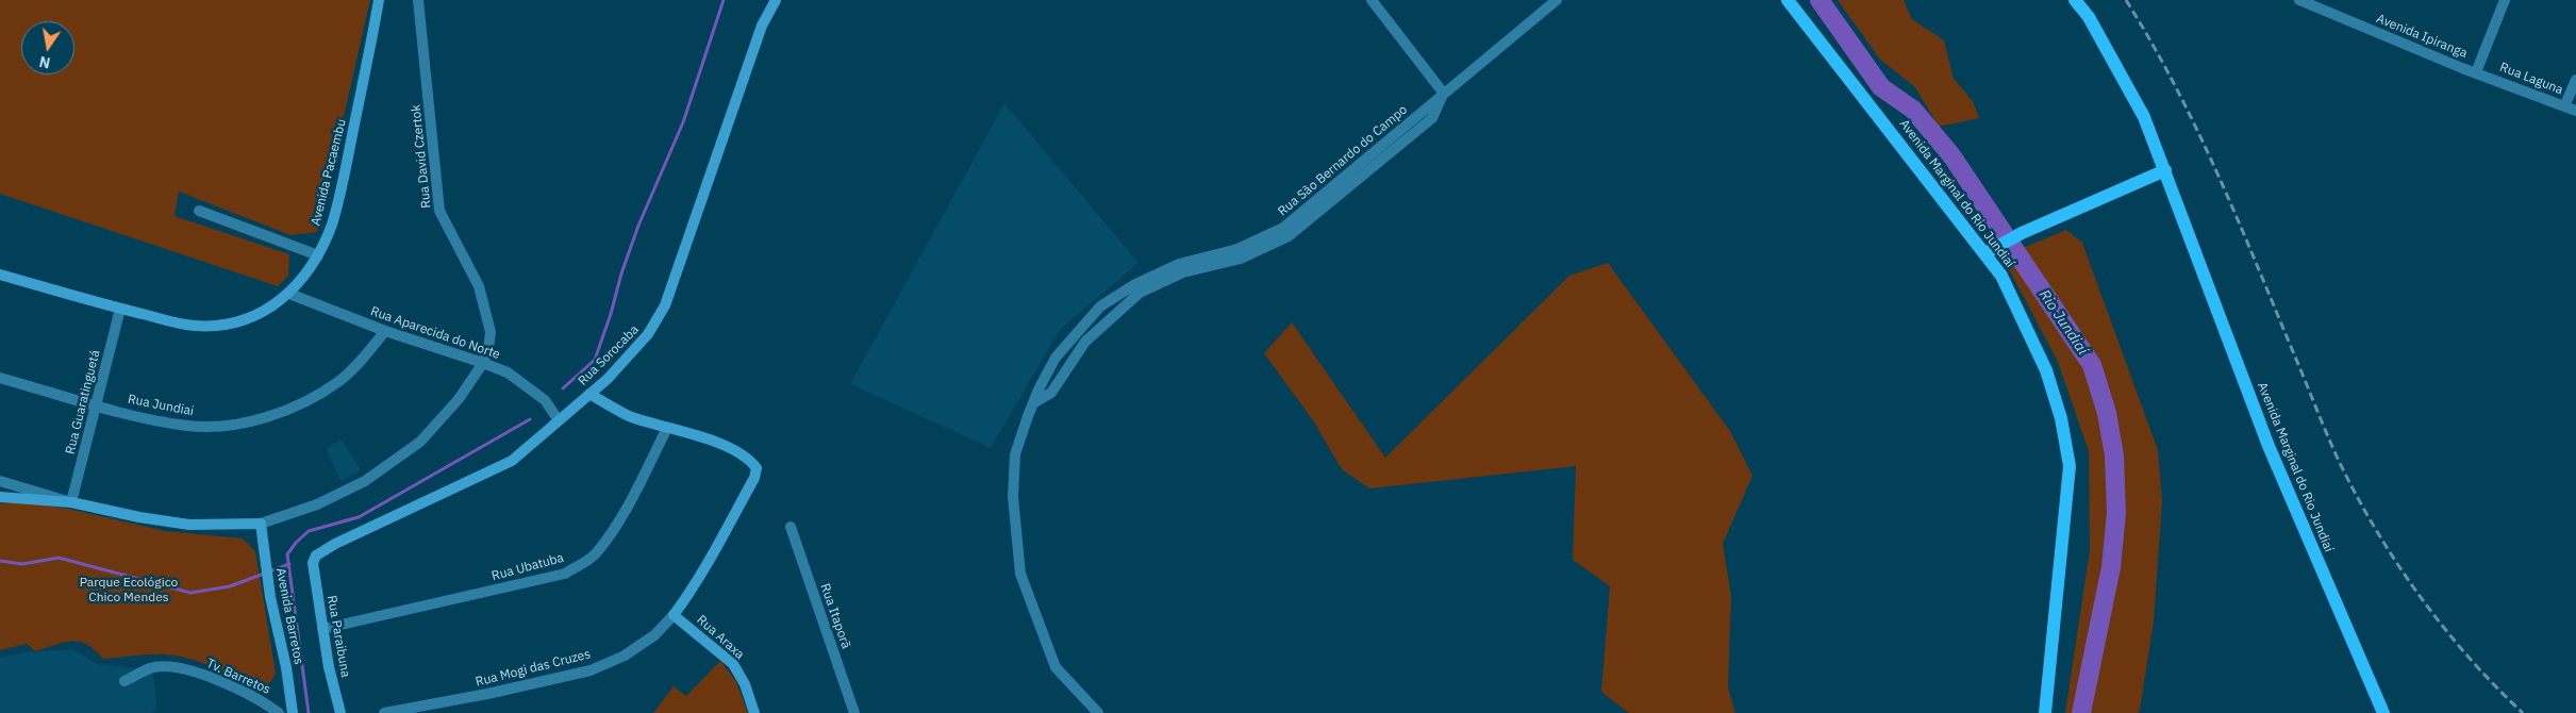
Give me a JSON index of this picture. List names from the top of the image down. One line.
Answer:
{"streets":{"main road":["Avenida Marginal do Rio Jundiaí"],"street":["Avenida Ipiranga","Rua Laguna","Rua David Czertok","Rua São Bernardo do Campo","Avenida Pacaembu","Rua Aparecida do Norte","Rua Sorocaba","Rua Guaratinguetá","Rua Jundiai","Rua Ubatuba","Avenida Barretos","Rua Itaporã","Rua Paraibuna","Rua Araxa","Rua Mogi das Cruzes","Tv. Barretos"]},"crossings":[["Avenida Ipiranga","Rua Laguna"],["Rua David Czertok","Rua Aparecida do Norte"],["Rua David Czertok","Avenida Barretos"],["Avenida Pacaembu","Rua Aparecida do Norte"],["Avenida Pacaembu","Rua Guaratinguetá"],["Rua Aparecida do Norte","Rua Sorocaba"],["Rua Aparecida do Norte","Rua Jundiai"],["Rua Sorocaba","Rua Paraibuna"],["Rua Guaratinguetá","Rua Jundiai"],["Rua Ubatuba","Rua Paraibuna"],["Rua Ubatuba","Rua Mogi das Cruzes"],["Rua Araxa","Rua Mogi das Cruzes"]],"water":["Rio Jundiaí"],"parks":["Parque Ecológico Chico Mendes"],"north":"bottom"}
